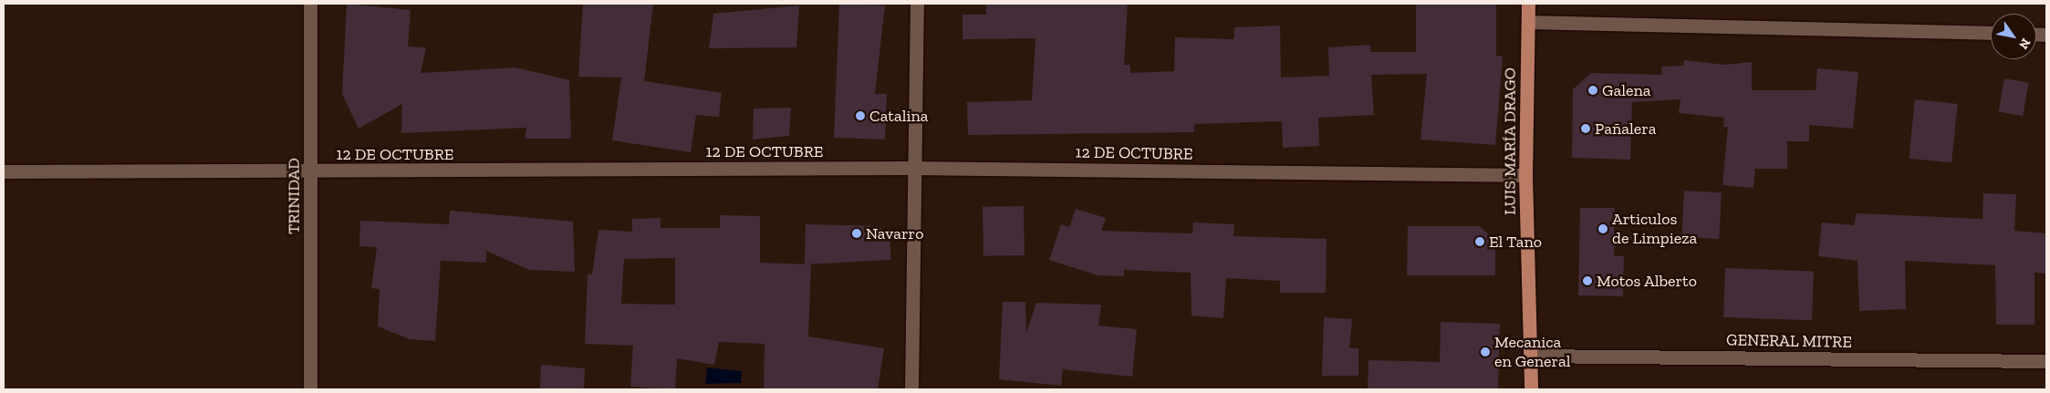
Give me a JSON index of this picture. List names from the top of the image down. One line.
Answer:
{"streets":{"main road":["LUIS MARÍA DRAGO"],"street":["12 DE OCTUBRE","TRINIDAD","GENERAL MITRE"]},"crossings":[["LUIS MARÍA DRAGO","12 DE OCTUBRE"],["LUIS MARÍA DRAGO","GENERAL MITRE"],["12 DE OCTUBRE","TRINIDAD"]],"places":["Galena","Catalina","Pañalera","Articulos de Limpieza","Navarro","El Tano","Motos Alberto","Mecanica en General"],"north":"bottom right"}
